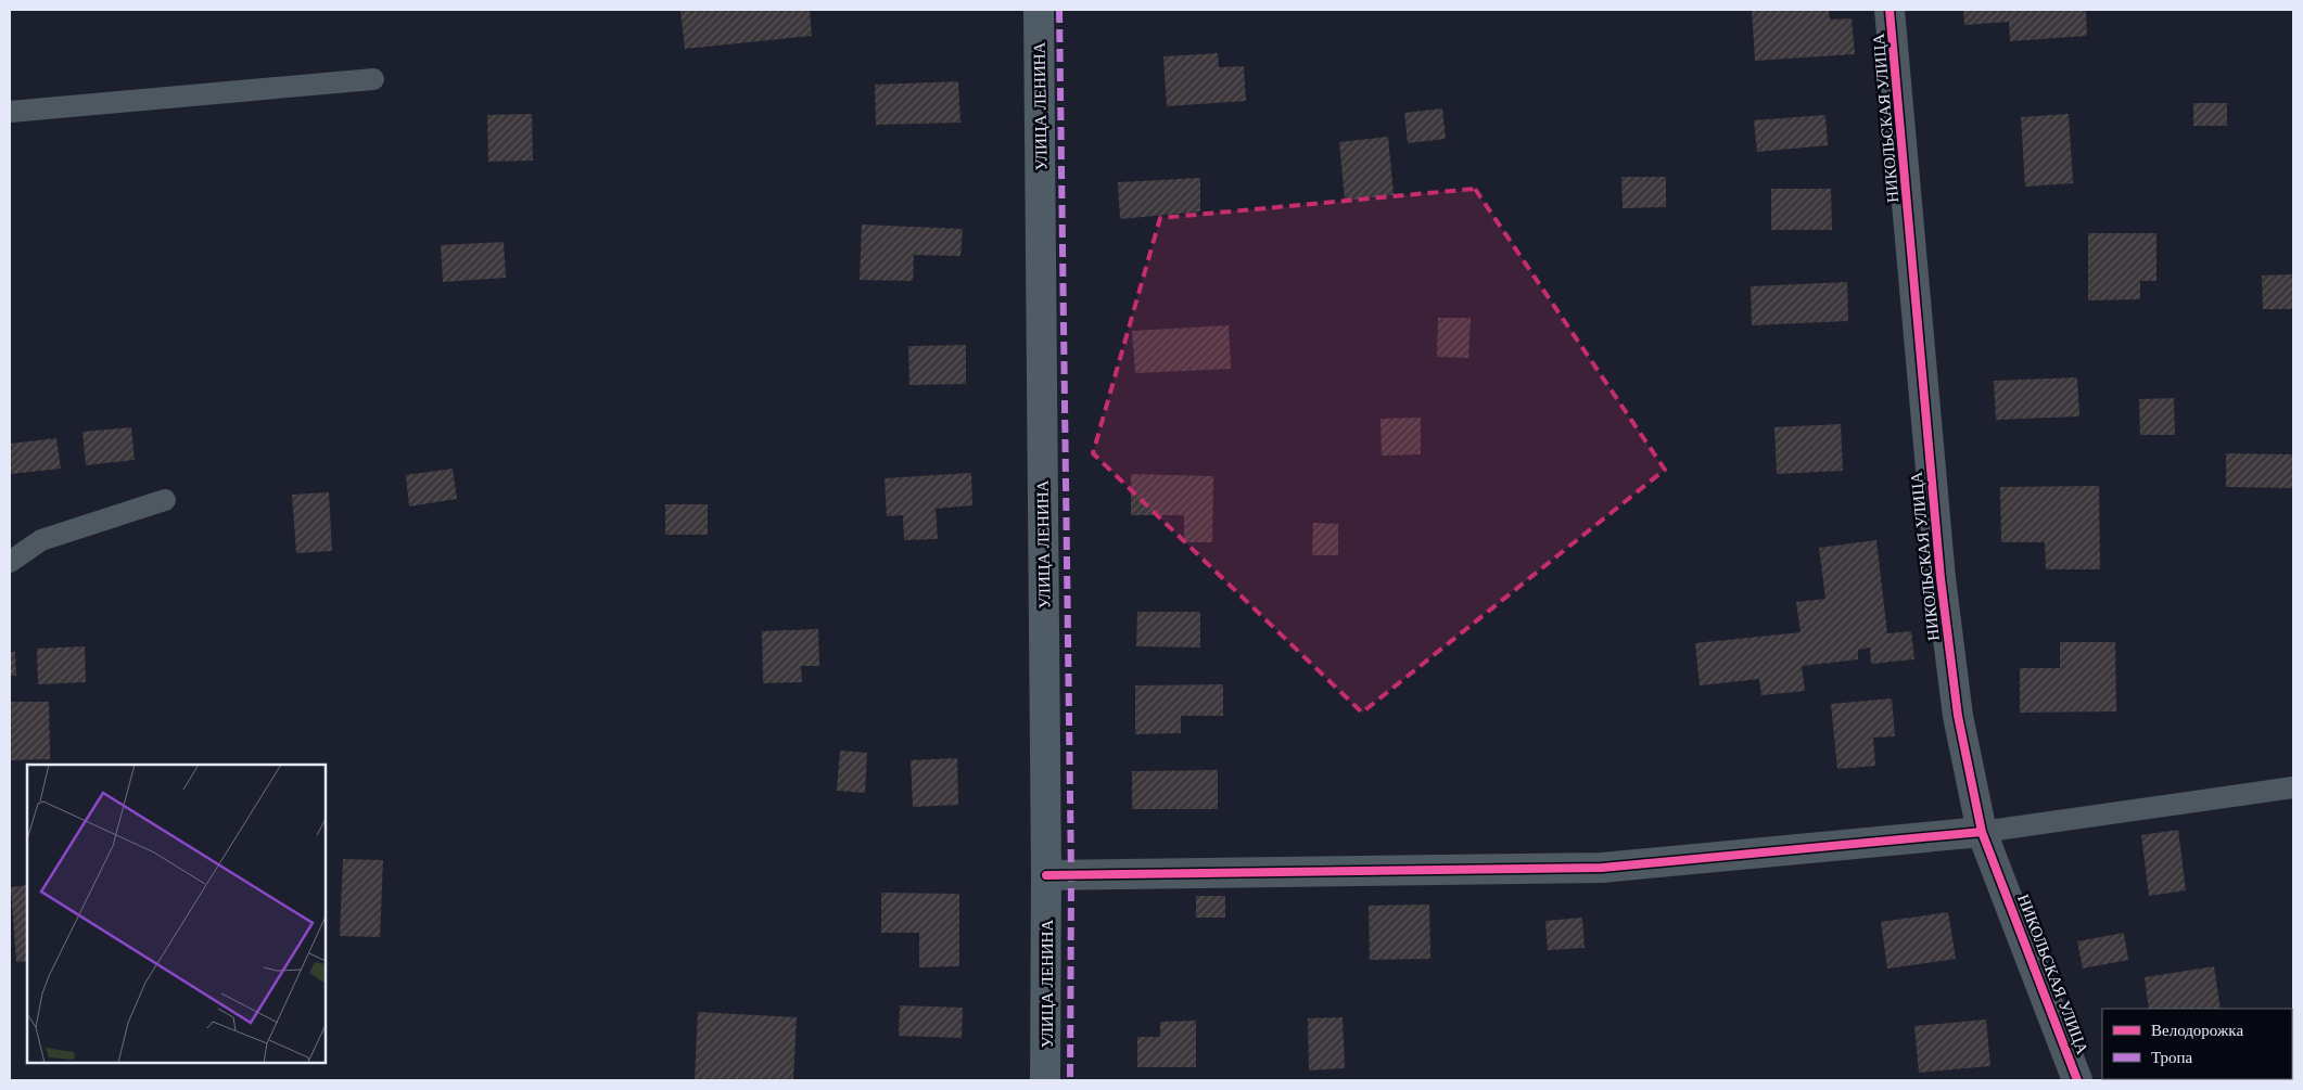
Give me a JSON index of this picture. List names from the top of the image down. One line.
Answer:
{"streets":{"main road":["УЛИЦА ЛЕНИНА"],"street":["НИКОЛЬСКАЯ УЛИЦА"]},"legend":["Велодорожка","Тропа"]}
